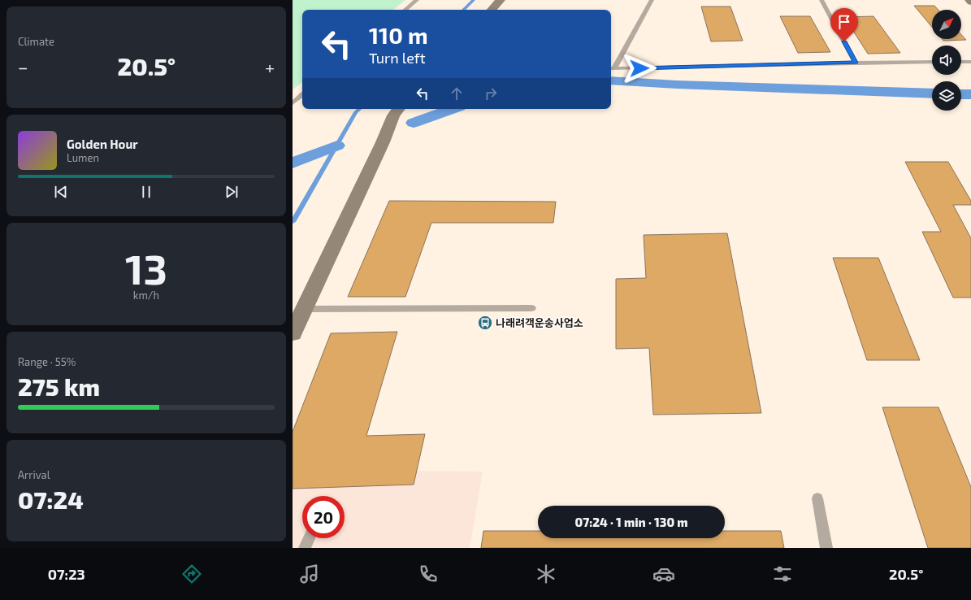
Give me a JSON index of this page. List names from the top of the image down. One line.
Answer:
{"places":{"bus stop":["나래려객운송사업소"]},"north":"top right","page":{"tile":["Climate",["13","km/h"],["Range · 55%","275 km"],["Arrival","07:24"]],"turn":["110 m","Turn left"],"heat":["−","20.5°","+"],"song":["Golden Hour","Lumen"],"limit":"20","trip":"07:24 · 1 min · 130 m","tabs":["07:23","20.5°"]}}
